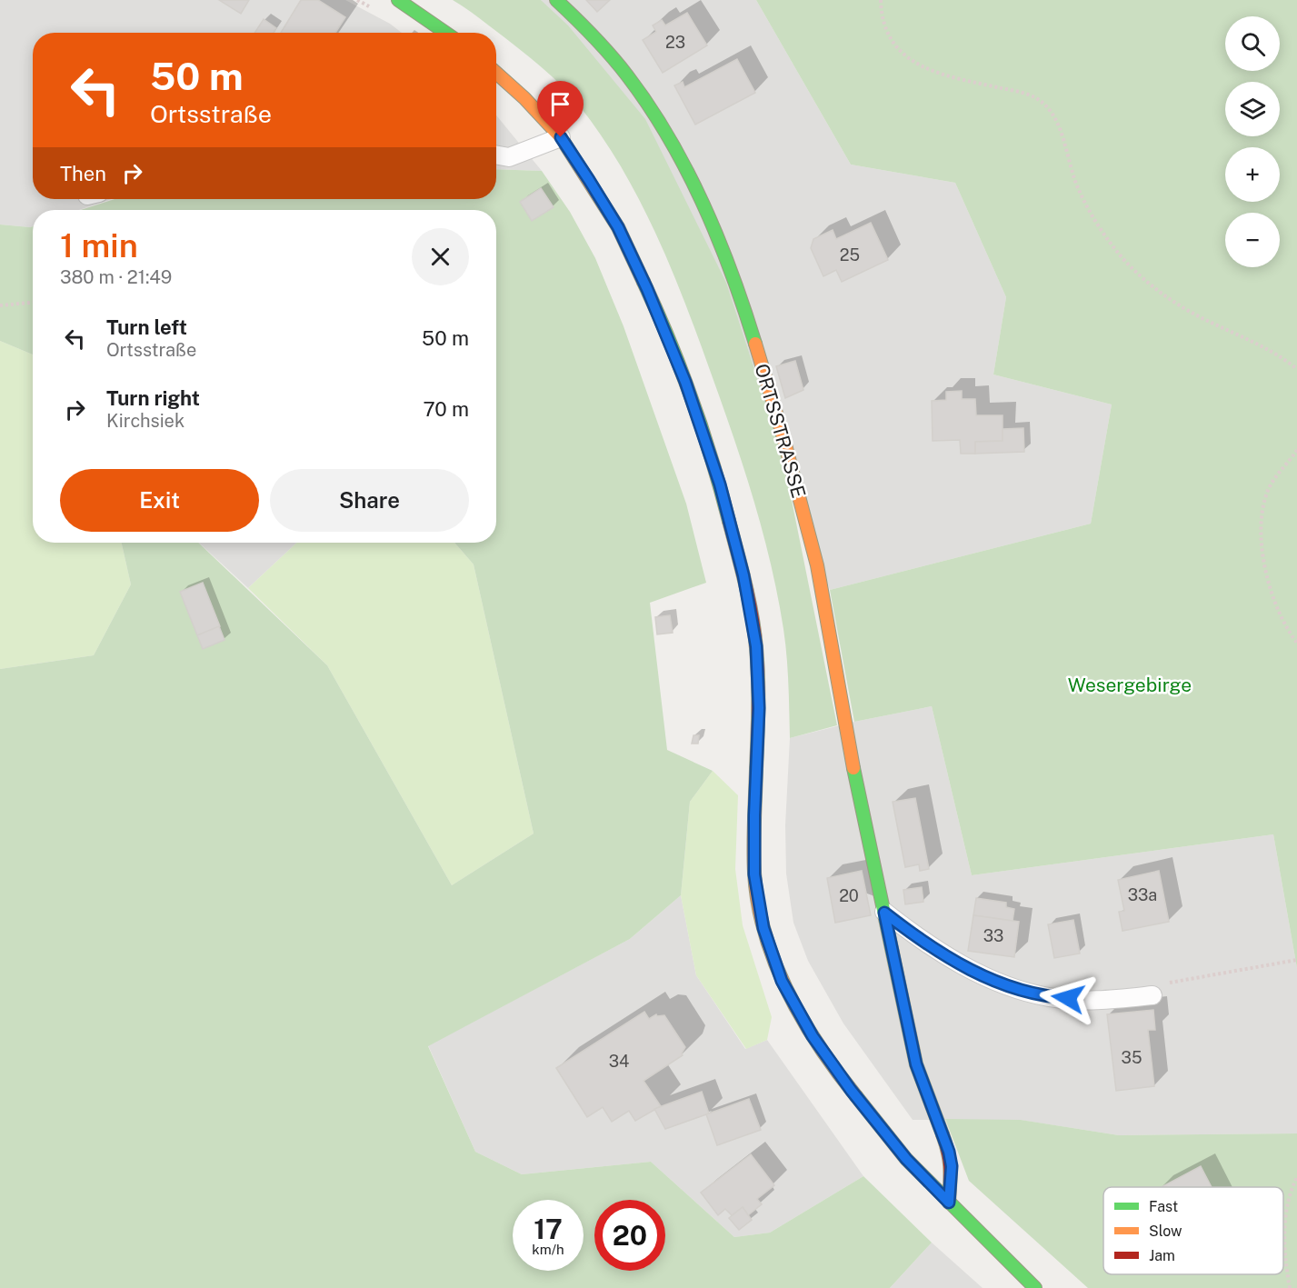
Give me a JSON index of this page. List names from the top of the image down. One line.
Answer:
{"streets":{"main road":["ORTSSTRASSE"]},"parks":["Wesergebirge"],"house_numbers":["23","25","33a","20","33","35","34"],"legend":["Fast","Slow","Jam"],"page":{"map_buttons":["+","−"],"turn":["50 m","Ortsstraße"],"then":"Then","heading":["1 min","380 m · 21:49"],"list":[{"name":"Turn left","note":"Ortsstraße","value":"50 m"},{"name":"Turn right","note":"Kirchsiek","value":"70 m"}],"buttons":["Exit","Share"],"speed":"17 km/h","limit":"20"}}
